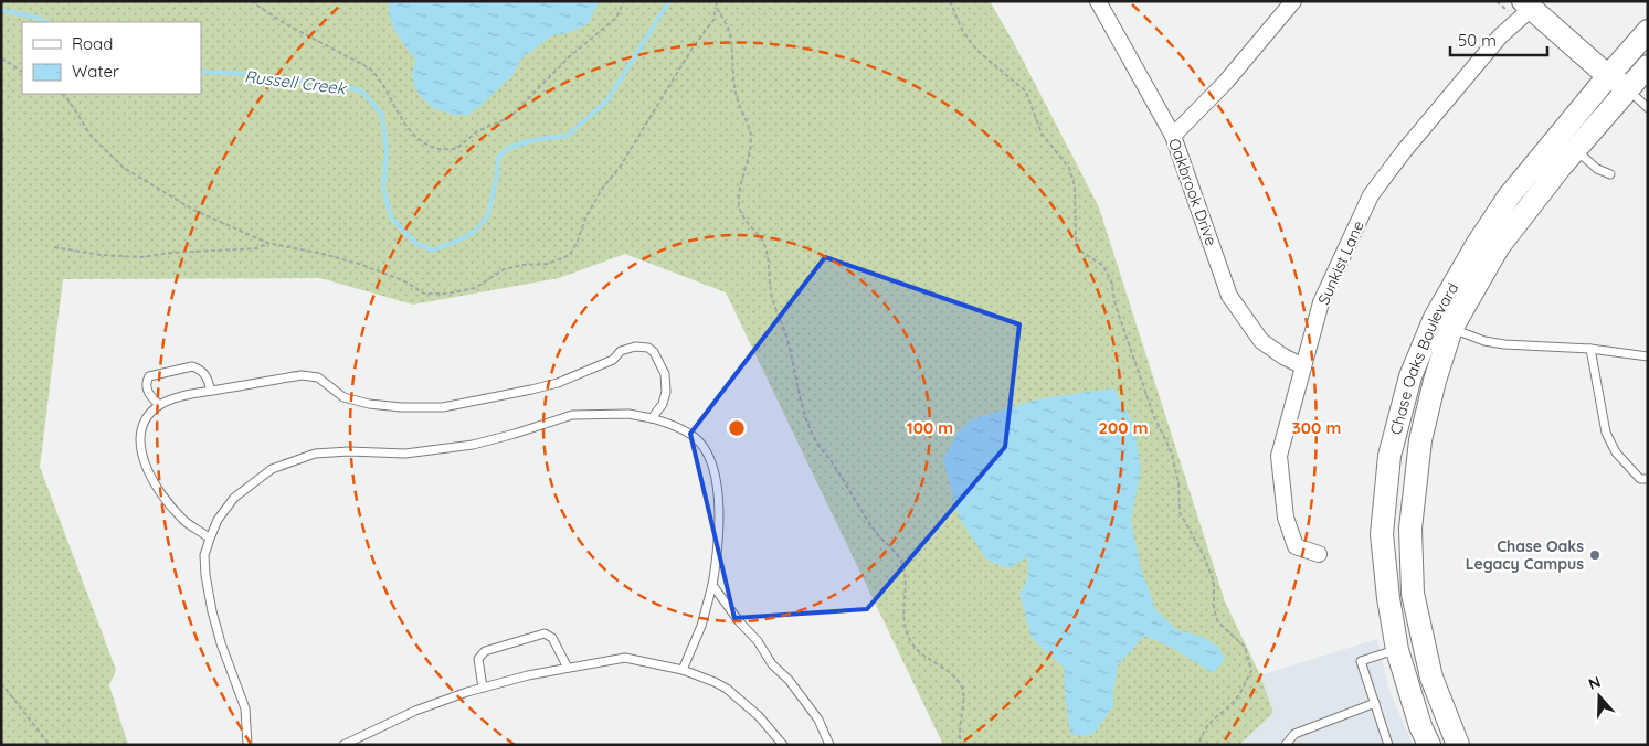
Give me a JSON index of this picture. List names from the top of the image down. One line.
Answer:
{"streets":{"street":["Oakbrook Drive","Sunkist Lane","Chase Oaks Boulevard"]},"crossings":[["Oakbrook Drive","Sunkist Lane"]],"water":["Russell Creek"],"places":["Chase Oaks Legacy Campus"],"legend":["Road","Water"],"scale_bar":"50 m","north":"top","rings":["100 m","200 m","300 m"]}
